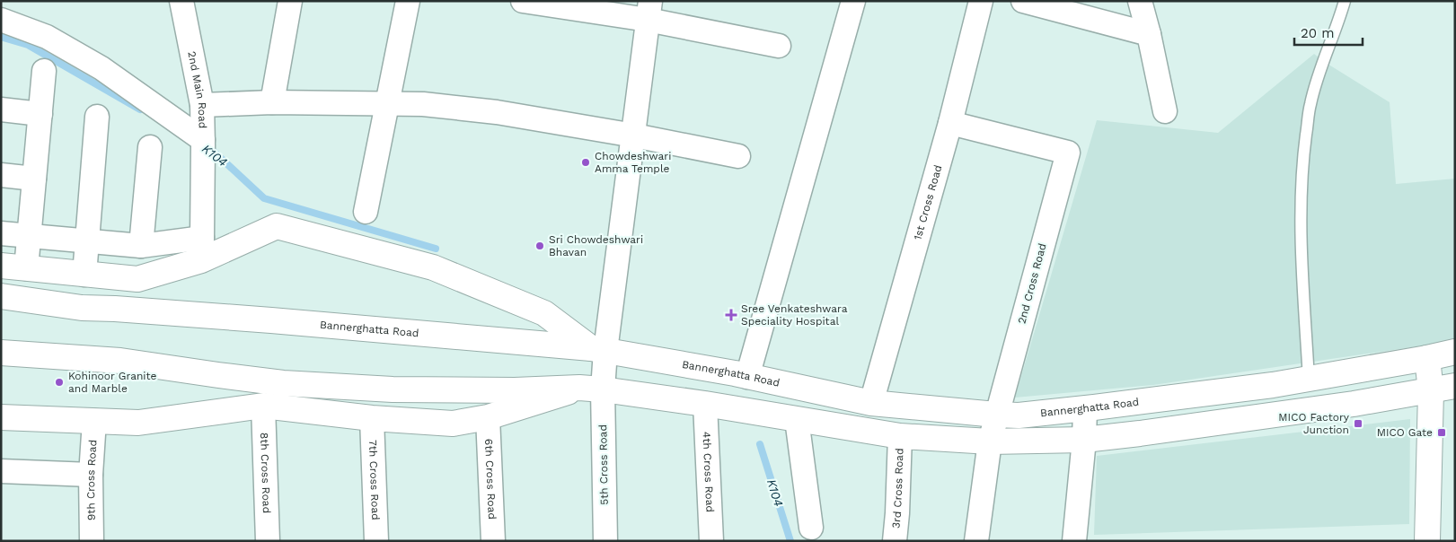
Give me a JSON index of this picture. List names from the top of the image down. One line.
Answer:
{"streets":{"main road":["Bannerghatta Road"],"street":["2nd Main Road","1st Cross Road","2nd Cross Road","5th Cross Road","8th Cross Road","4th Cross Road","7th Cross Road","6th Cross Road","9th Cross Road","3rd Cross Road"]},"crossings":[["1st Cross Road","2nd Cross Road"],["1st Cross Road","Bannerghatta Road"],["2nd Cross Road","Bannerghatta Road"],["Bannerghatta Road","5th Cross Road"]],"water":["K104"],"places":{"other":["Chowdeshwari Amma Temple","Sri Chowdeshwari Bhavan","Kohinoor Granite and Marble"],"health":["Sree Venkateshwara Speciality Hospital"],"transit":["MICO Factory Junction","MICO Gate"]},"scale_bar":"20 m"}
